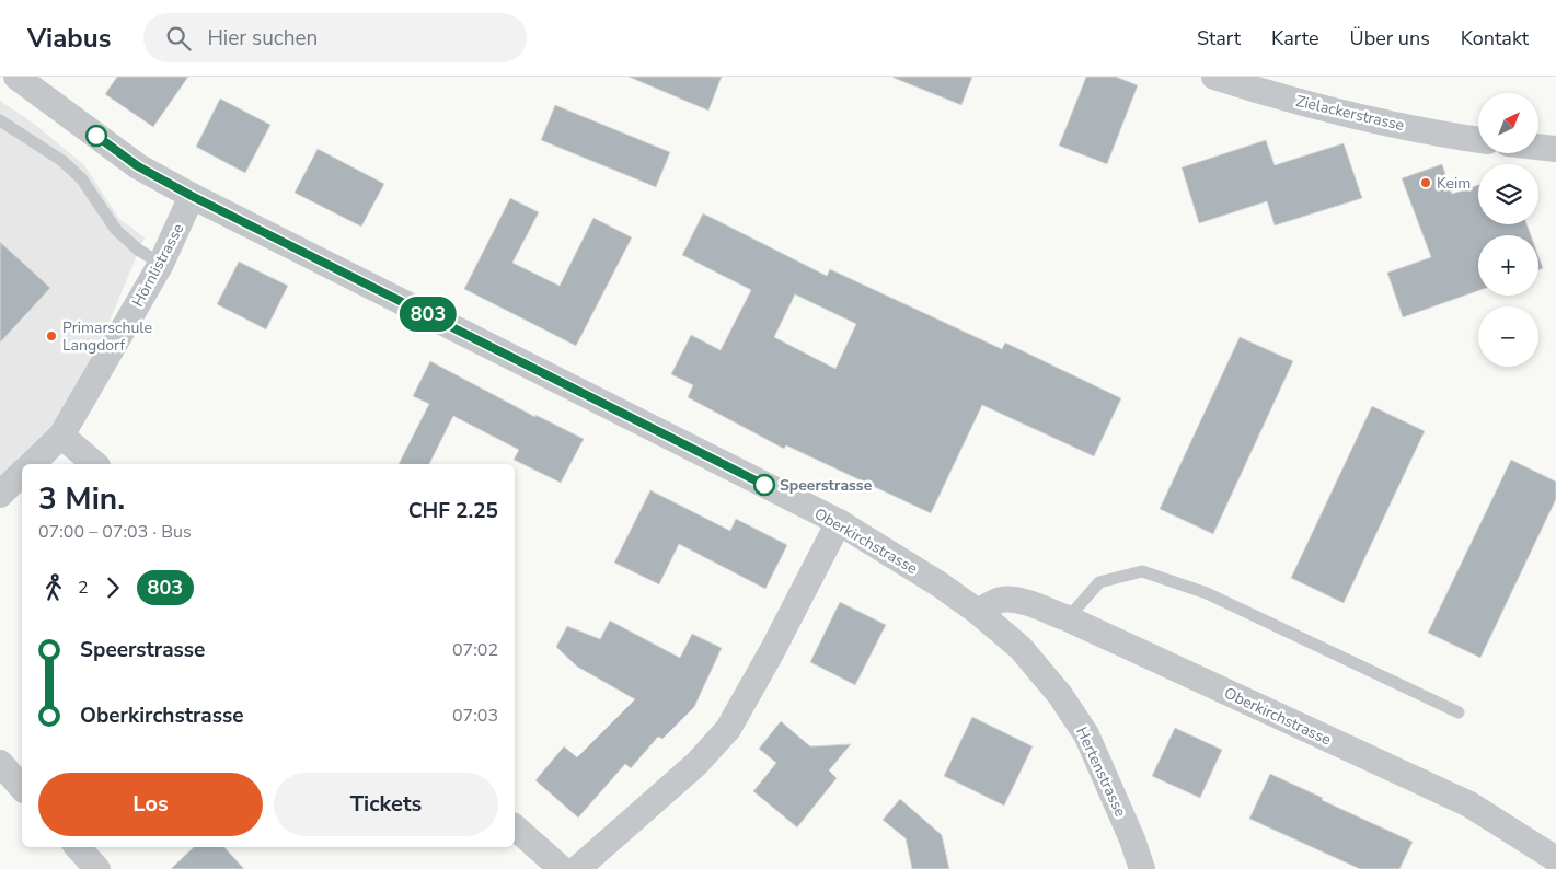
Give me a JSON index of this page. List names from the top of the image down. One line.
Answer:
{"streets":{"street":["Zielackerstrasse","Hörnlistrasse","Oberkirchstrasse","Hertenstrasse"]},"crossings":[["Hörnlistrasse","Oberkirchstrasse"],["Oberkirchstrasse","Hertenstrasse"]],"places":["Keim","Primarschule Langdorf","Speerstrasse"],"lines":["bus line 803"],"north":"top right","page":{"header":"Viabus","search":"Hier suchen","nav":["Start","Karte","Über uns","Kontakt"],"on_map":"803","map_buttons":["+","−"],"heading":["3 Min.","07:00 – 07:03 · Bus","CHF 2.25"],"legs":["2","803"],"list":[{"name":"Speerstrasse","value":"07:02"},{"name":"Oberkirchstrasse","value":"07:03"}],"buttons":["Los","Tickets"]}}
